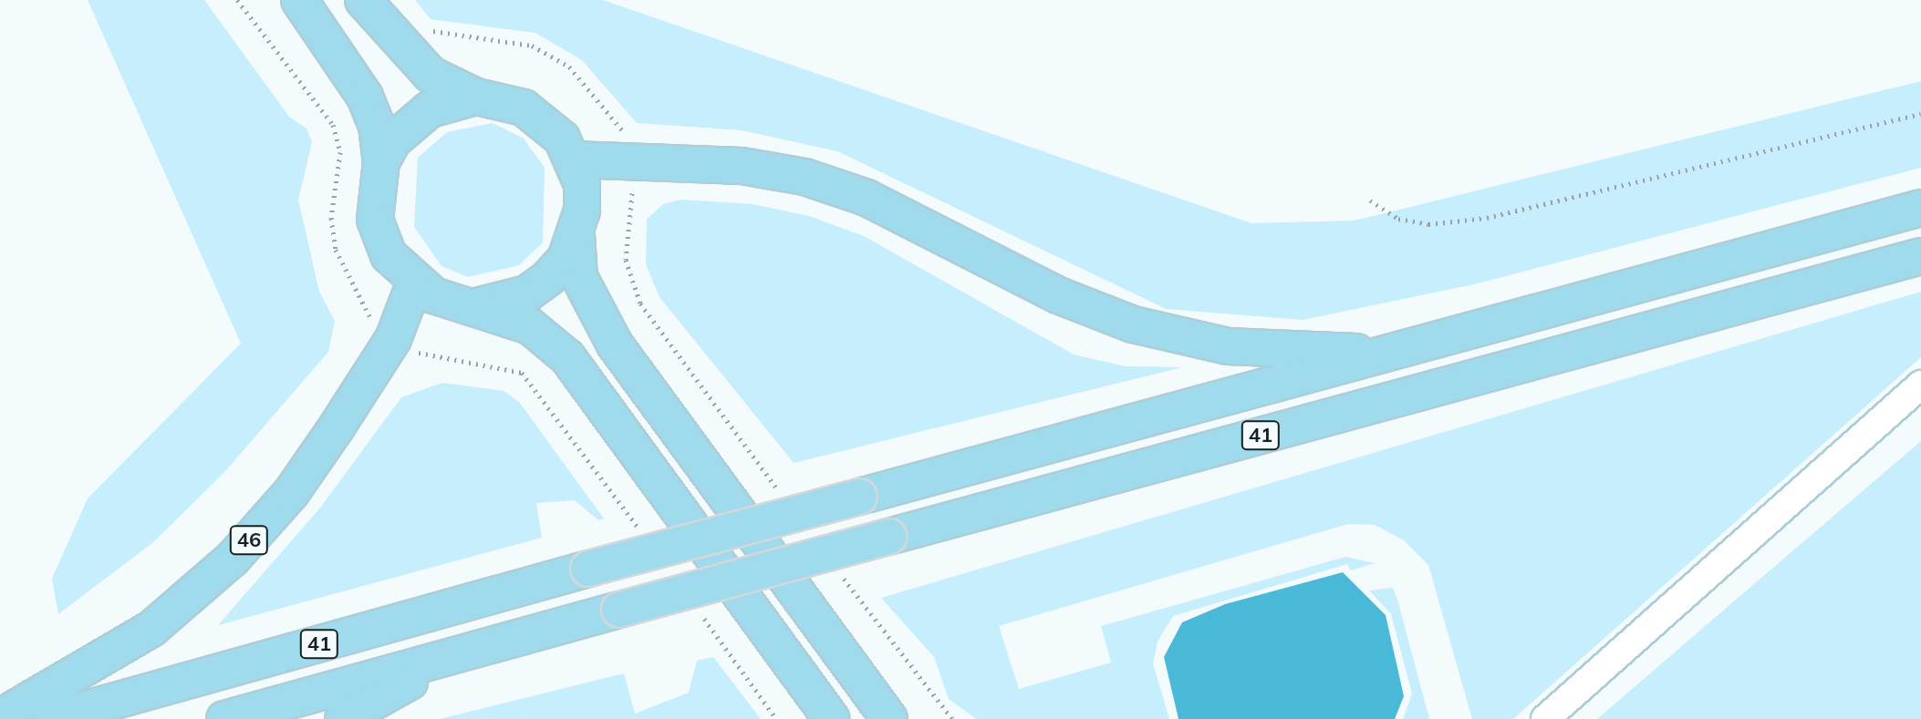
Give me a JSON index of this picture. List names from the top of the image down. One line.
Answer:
{"streets":{"main road":["41","46"]}}
